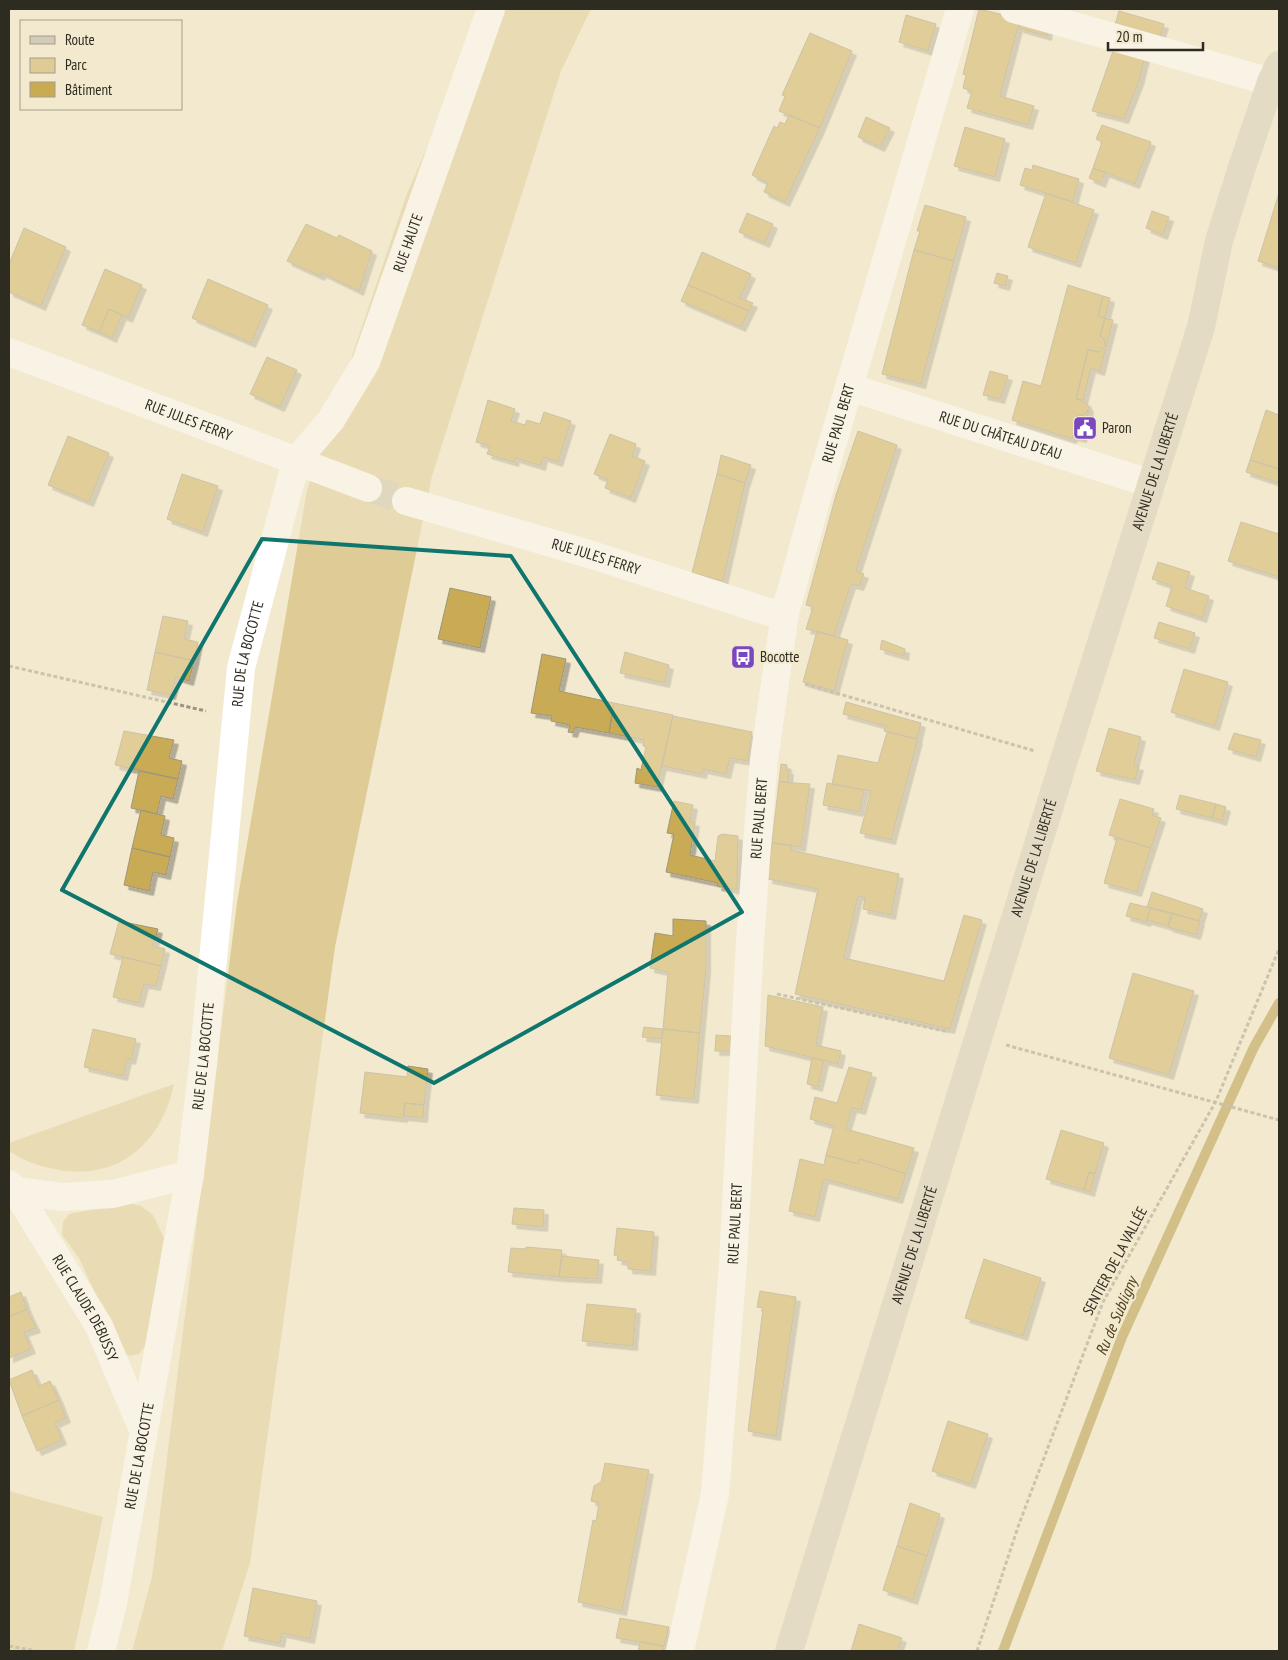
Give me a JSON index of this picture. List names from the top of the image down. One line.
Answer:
{"streets":{"main road":["AVENUE DE LA LIBERTÉ"],"street":["RUE HAUTE","RUE JULES FERRY","RUE PAUL BERT","RUE DU CHÂTEAU D'EAU","RUE DE LA BOCOTTE","RUE CLAUDE DEBUSSY"],"path":["SENTIER DE LA VALLÉE"]},"crossings":[["RUE HAUTE","RUE JULES FERRY"],["RUE HAUTE","RUE DE LA BOCOTTE"],["RUE JULES FERRY","RUE PAUL BERT"],["RUE JULES FERRY","RUE DE LA BOCOTTE"],["RUE PAUL BERT","RUE DU CHÂTEAU D'EAU"],["RUE DU CHÂTEAU D'EAU","AVENUE DE LA LIBERTÉ"],["RUE DE LA BOCOTTE","RUE CLAUDE DEBUSSY"]],"water":["Ru de Subligny"],"places":{"public building":["Paron"],"bus stop":["Bocotte"]},"legend":["Route","Parc","Bâtiment"],"scale_bar":"20 m"}
